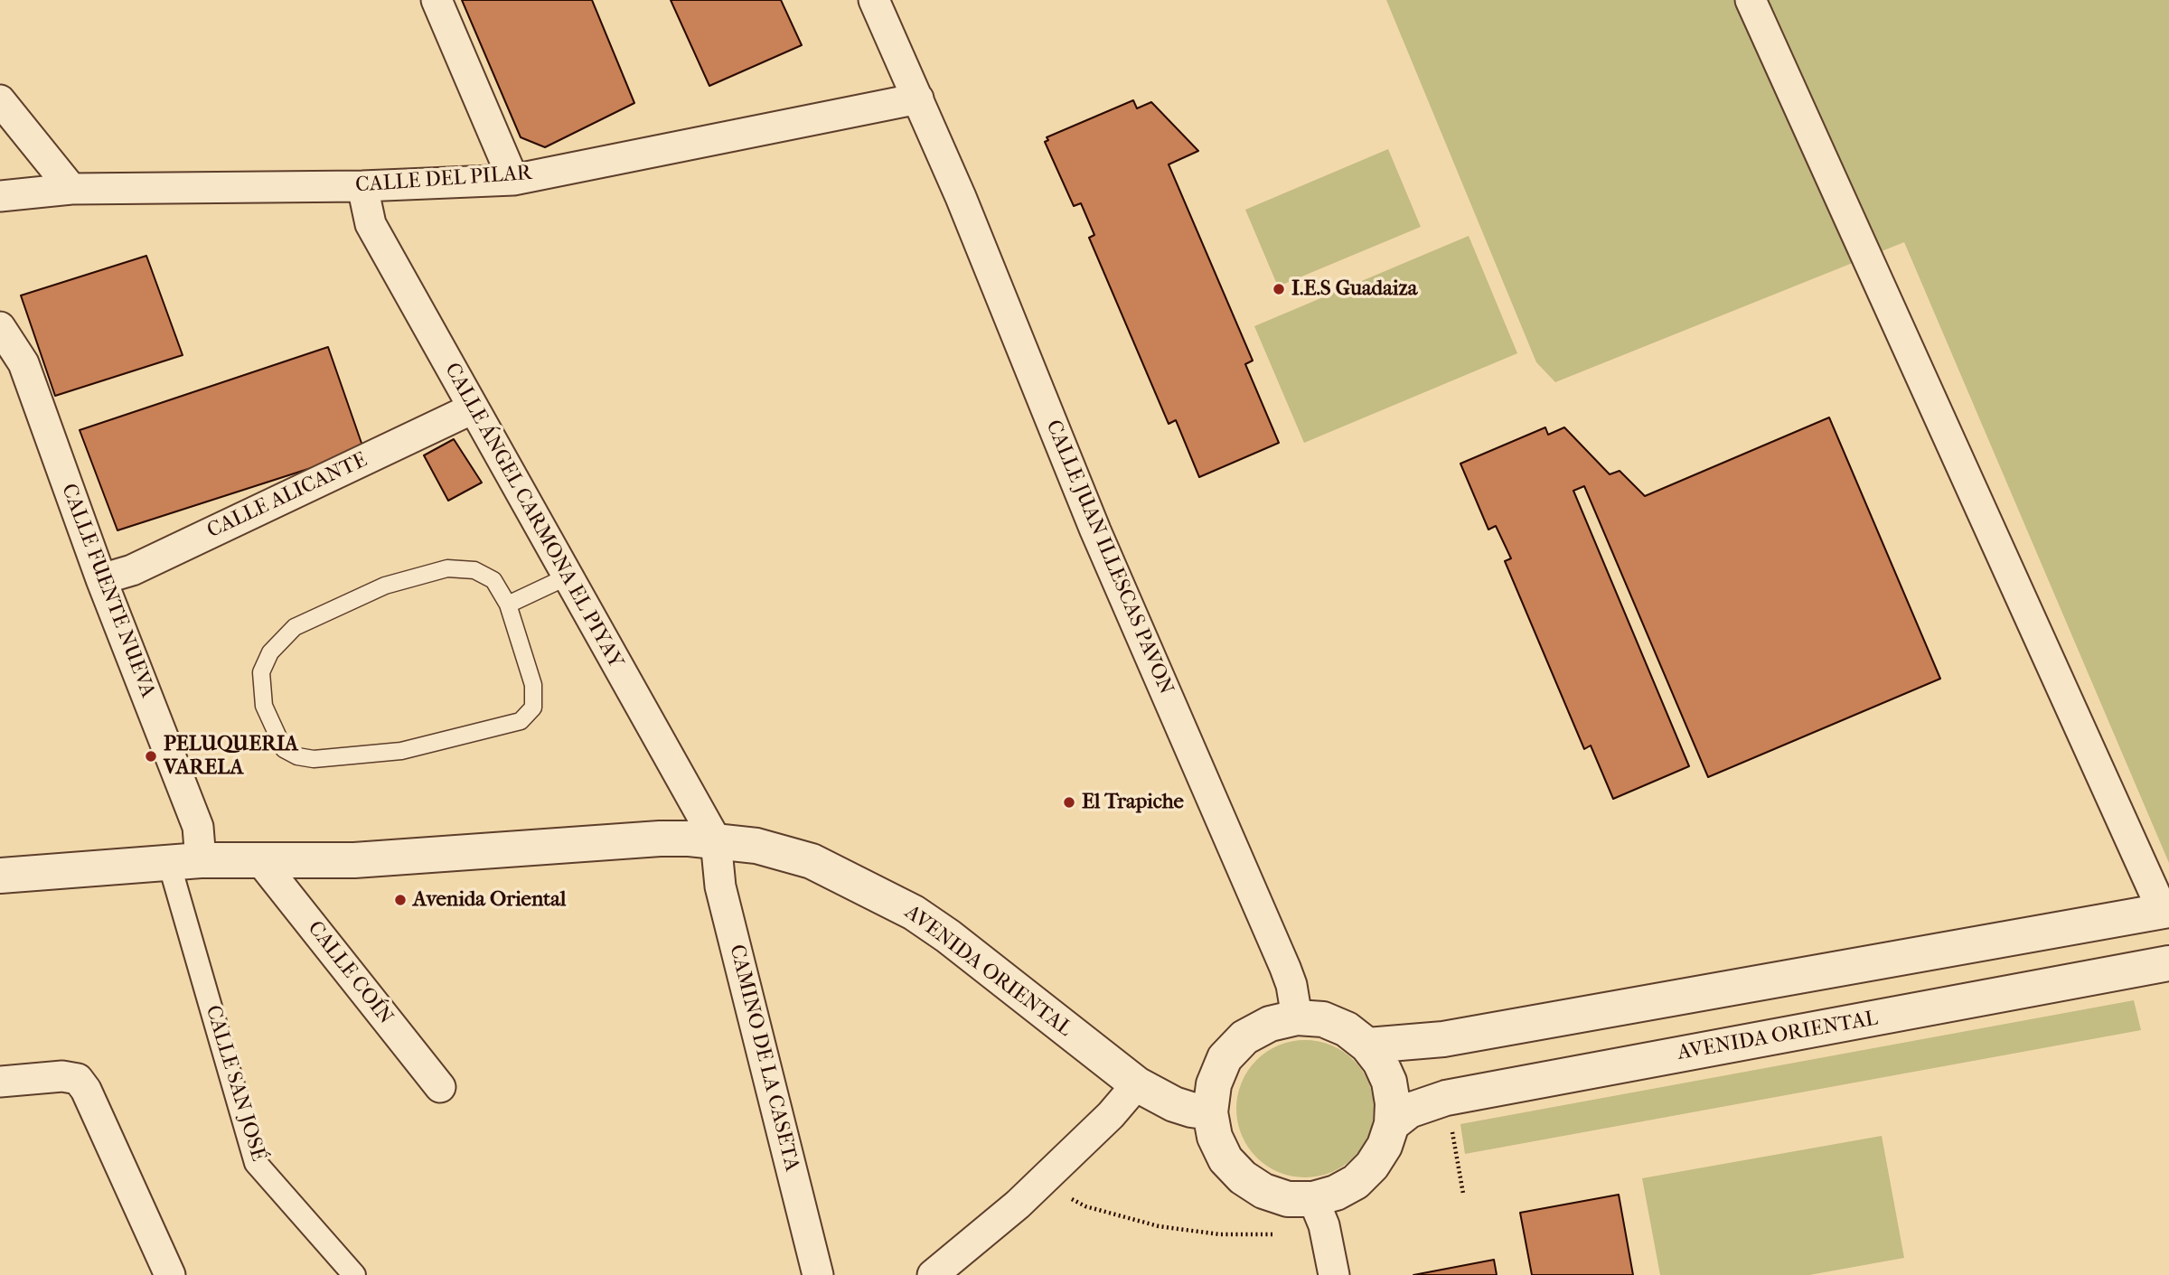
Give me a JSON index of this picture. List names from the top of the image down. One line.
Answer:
{"streets":{"street":["CALLE DEL PILAR","CALLE ALICANTE","CALLE ÁNGEL CARMONA EL PIYAY","CALLE JUAN ILLESCAS PAVON","CALLE FUENTE NUEVA","AVENIDA ORIENTAL","CALLE COÍN","CAMINO DE LA CASETA","CALLE SAN JOSÉ"]},"crossings":[["CALLE DEL PILAR","CALLE ÁNGEL CARMONA EL PIYAY"],["CALLE DEL PILAR","CALLE JUAN ILLESCAS PAVON"],["CALLE ALICANTE","CALLE ÁNGEL CARMONA EL PIYAY"],["CALLE ALICANTE","CALLE FUENTE NUEVA"],["CALLE ÁNGEL CARMONA EL PIYAY","AVENIDA ORIENTAL"],["CALLE ÁNGEL CARMONA EL PIYAY","CAMINO DE LA CASETA"],["CALLE JUAN ILLESCAS PAVON","AVENIDA ORIENTAL"],["CALLE FUENTE NUEVA","AVENIDA ORIENTAL"],["CALLE FUENTE NUEVA","CALLE SAN JOSÉ"],["AVENIDA ORIENTAL","CALLE COÍN"],["AVENIDA ORIENTAL","CAMINO DE LA CASETA"],["AVENIDA ORIENTAL","CALLE SAN JOSÉ"]],"places":["I.E.S Guadaiza","PELUQUERIA VARELA","El Trapiche","Avenida Oriental"]}
